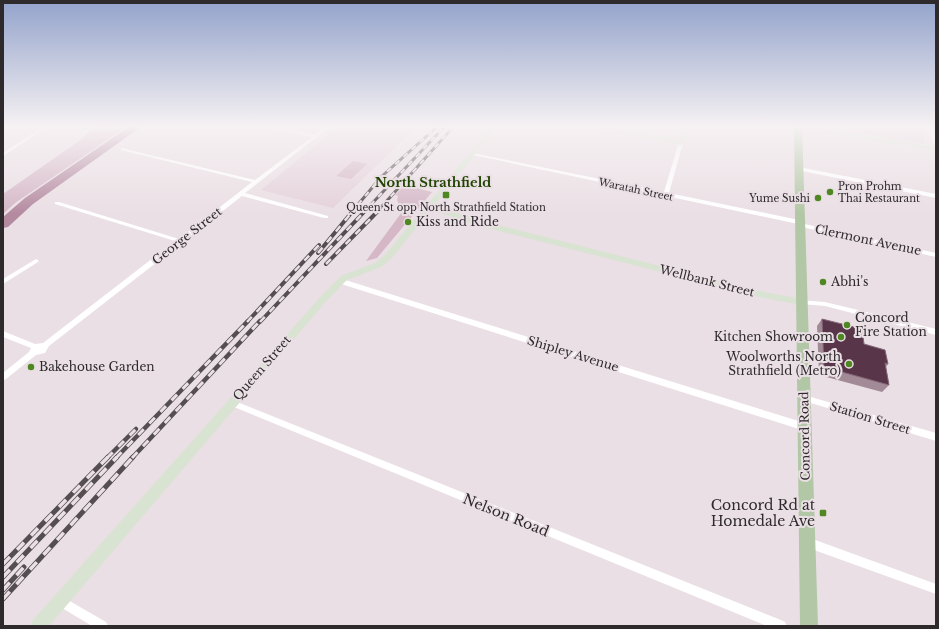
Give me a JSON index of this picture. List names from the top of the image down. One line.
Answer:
{"streets":{"main road":["Concord Road"],"street":["Waratah Street","George Street","Clermont Avenue","Wellbank Street","Shipley Avenue","Queen Street","Station Street","Nelson Road"]},"crossings":[["Waratah Street","Clermont Avenue"],["Waratah Street","Concord Road"],["Clermont Avenue","Concord Road"],["Wellbank Street","Queen Street"],["Wellbank Street","Concord Road"],["Shipley Avenue","Queen Street"],["Shipley Avenue","Concord Road"],["Queen Street","Nelson Road"],["Station Street","Concord Road"]],"districts":["North Strathfield"],"places":{"other":["Pron Prohm Thai Restaurant","Yume Sushi","Kiss and Ride","Abhi's","Concord Fire Station","Kitchen Showroom","Woolworths North Strathfield (Metro)","Bakehouse Garden"],"transit":["Queen St opp North Strathfield Station","Concord Rd at Homedale Ave"]}}
